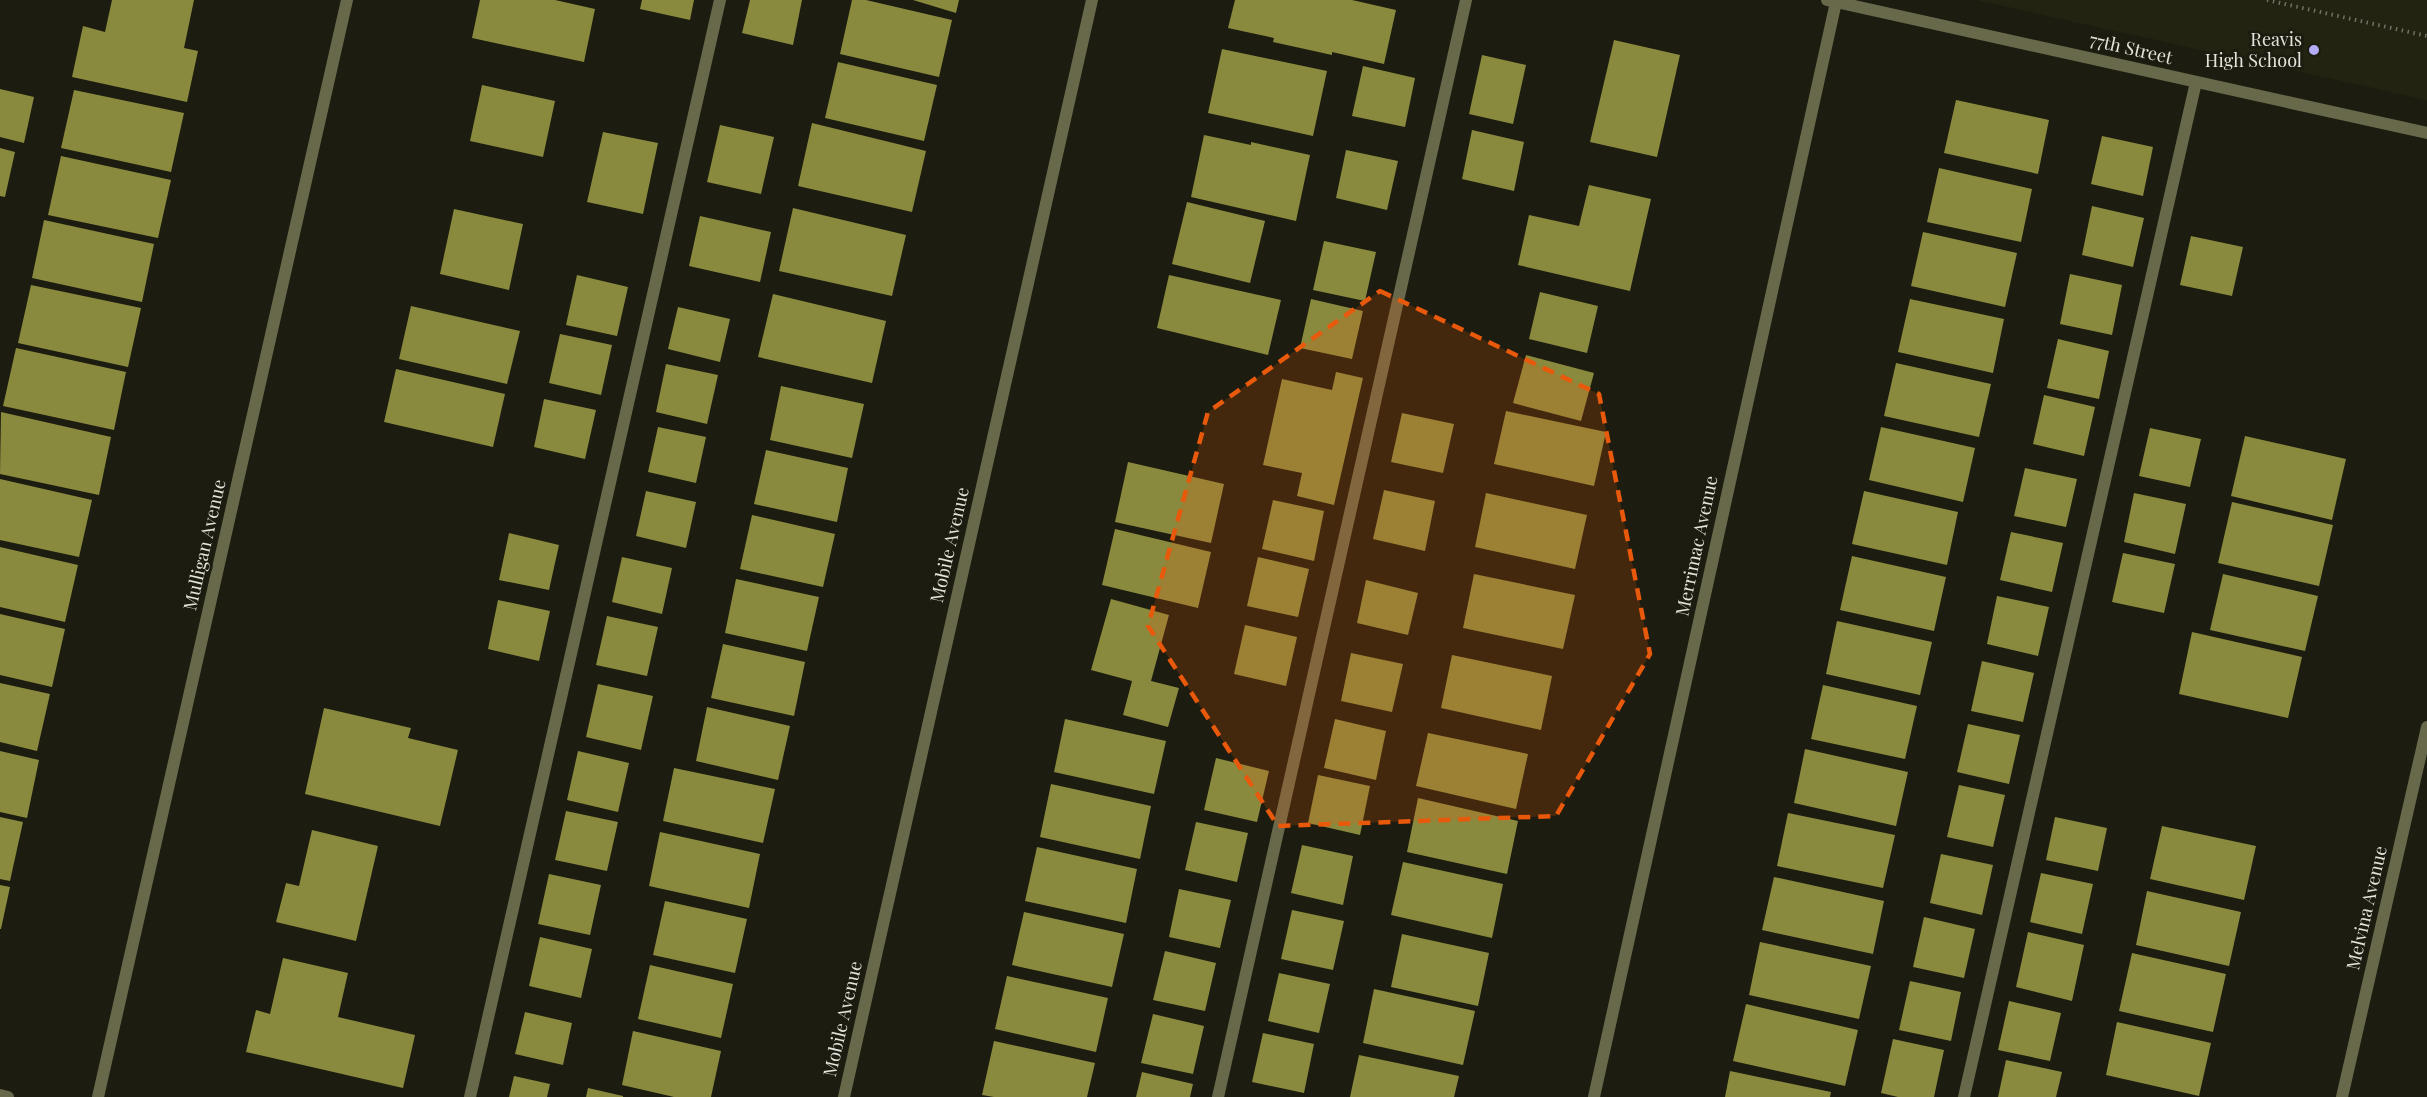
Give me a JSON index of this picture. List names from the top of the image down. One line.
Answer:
{"streets":{"street":["77th Street","Mulligan Avenue","Mobile Avenue","Merrimac Avenue","Melvina Avenue"]},"crossings":[["77th Street","Merrimac Avenue"]],"places":["Reavis High School"]}
